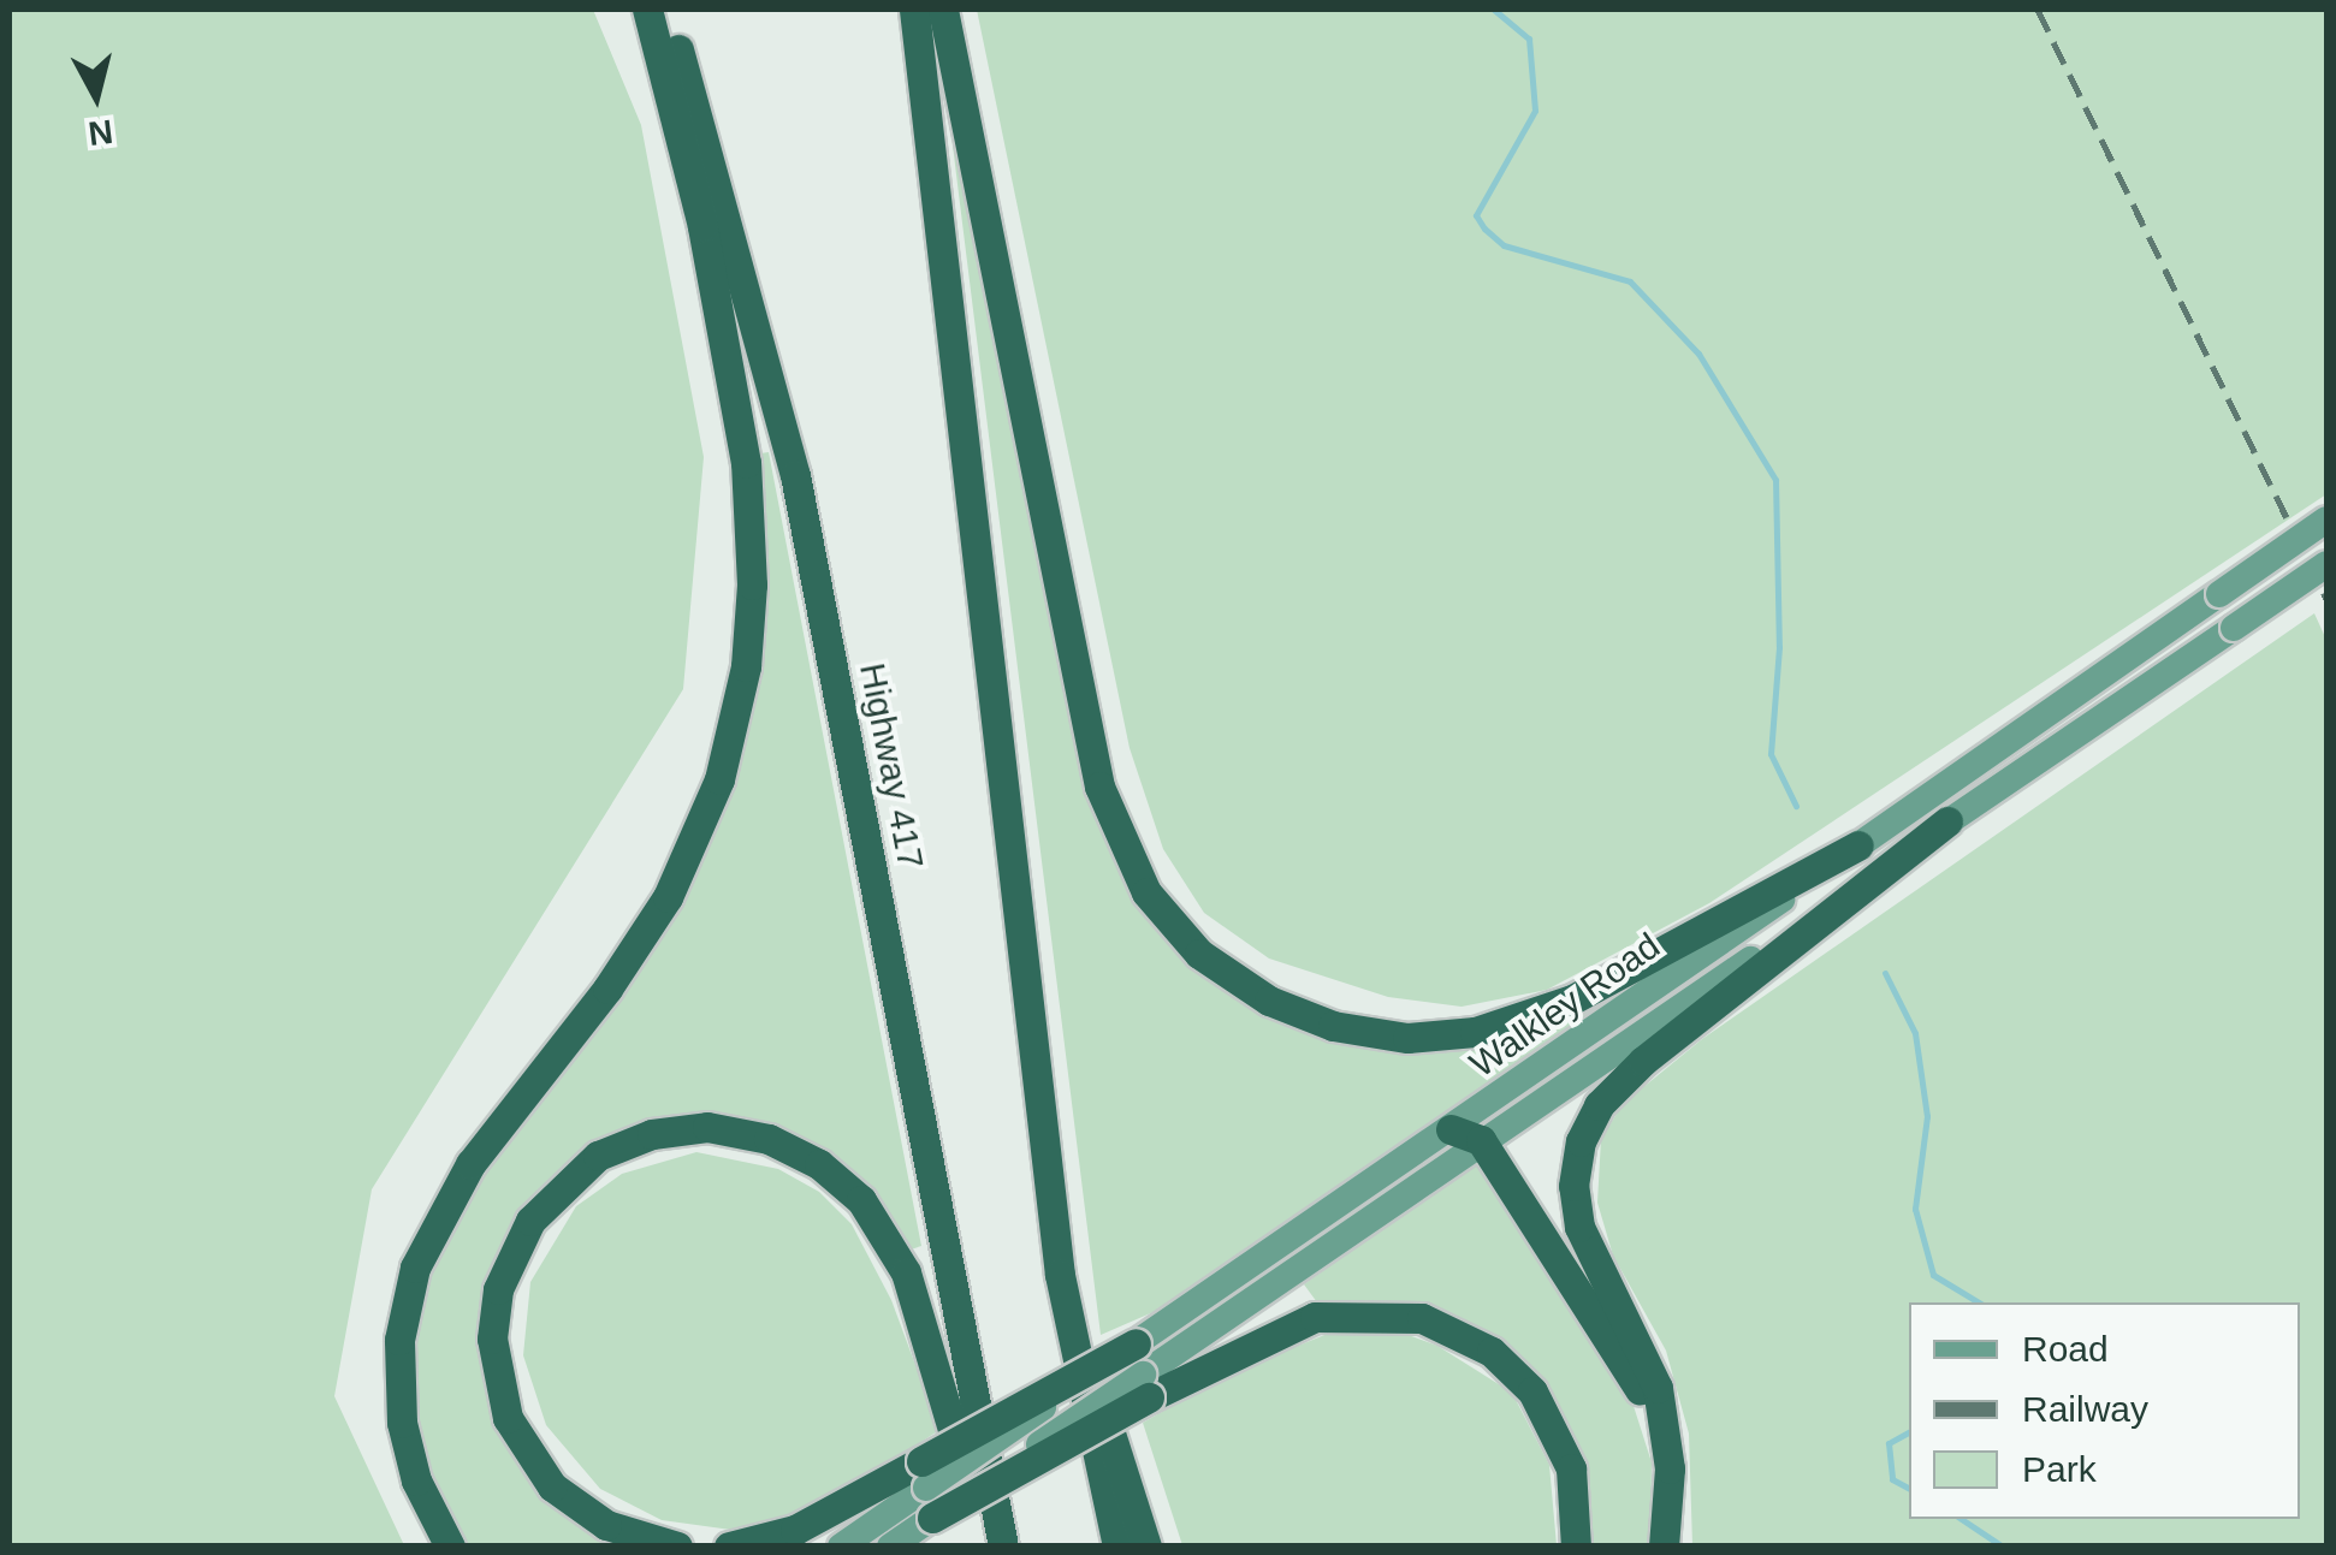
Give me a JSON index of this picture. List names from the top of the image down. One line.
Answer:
{"streets":{"highway":["Highway 417"],"main road":["Walkley Road"]},"legend":["Road","Railway","Park"],"north":"bottom"}
